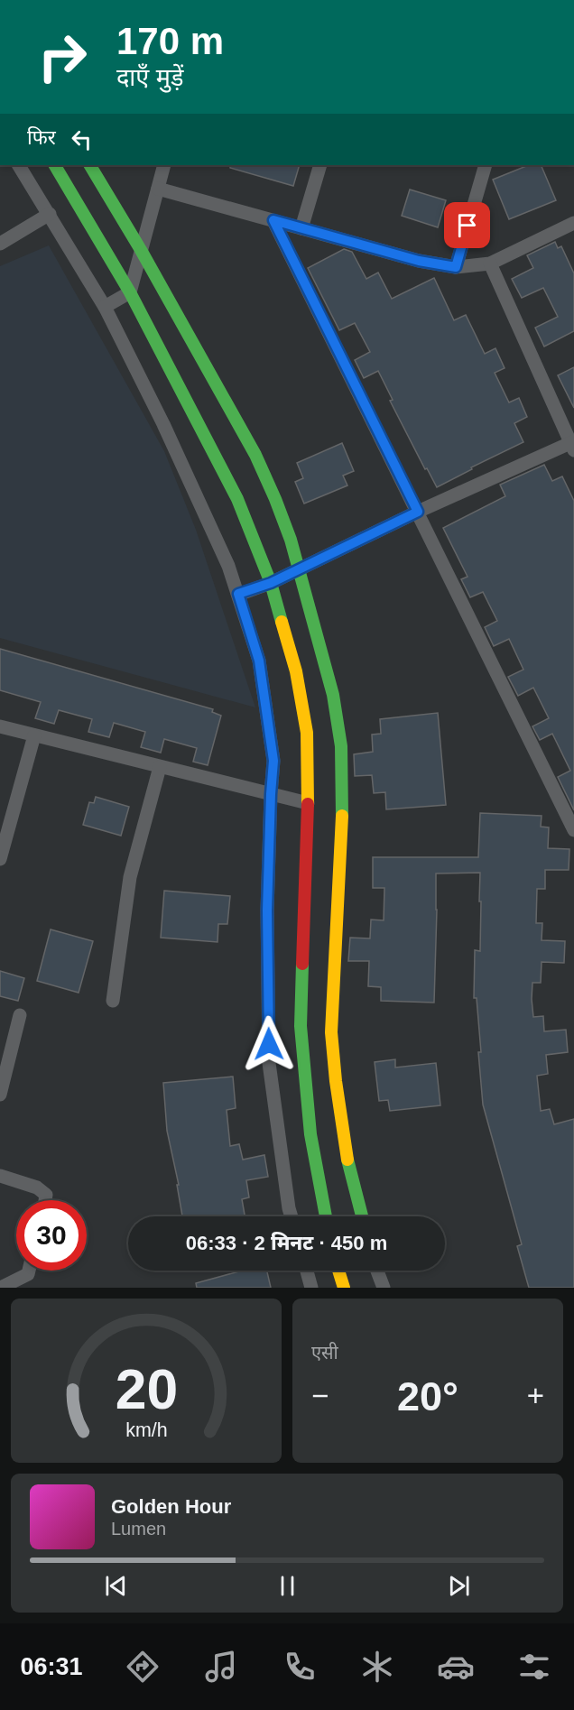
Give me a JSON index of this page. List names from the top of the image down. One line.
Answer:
{"page":{"turn":["170 m","दाएँ मुड़ें"],"then":"फिर","limit":"30","trip":"06:33 · 2 मिनट · 450 m","tile":"एसी","heat":["−","20°","+"],"song":["Golden Hour","Lumen"],"tabs":"06:31","gauge":["20","km/h"]}}
